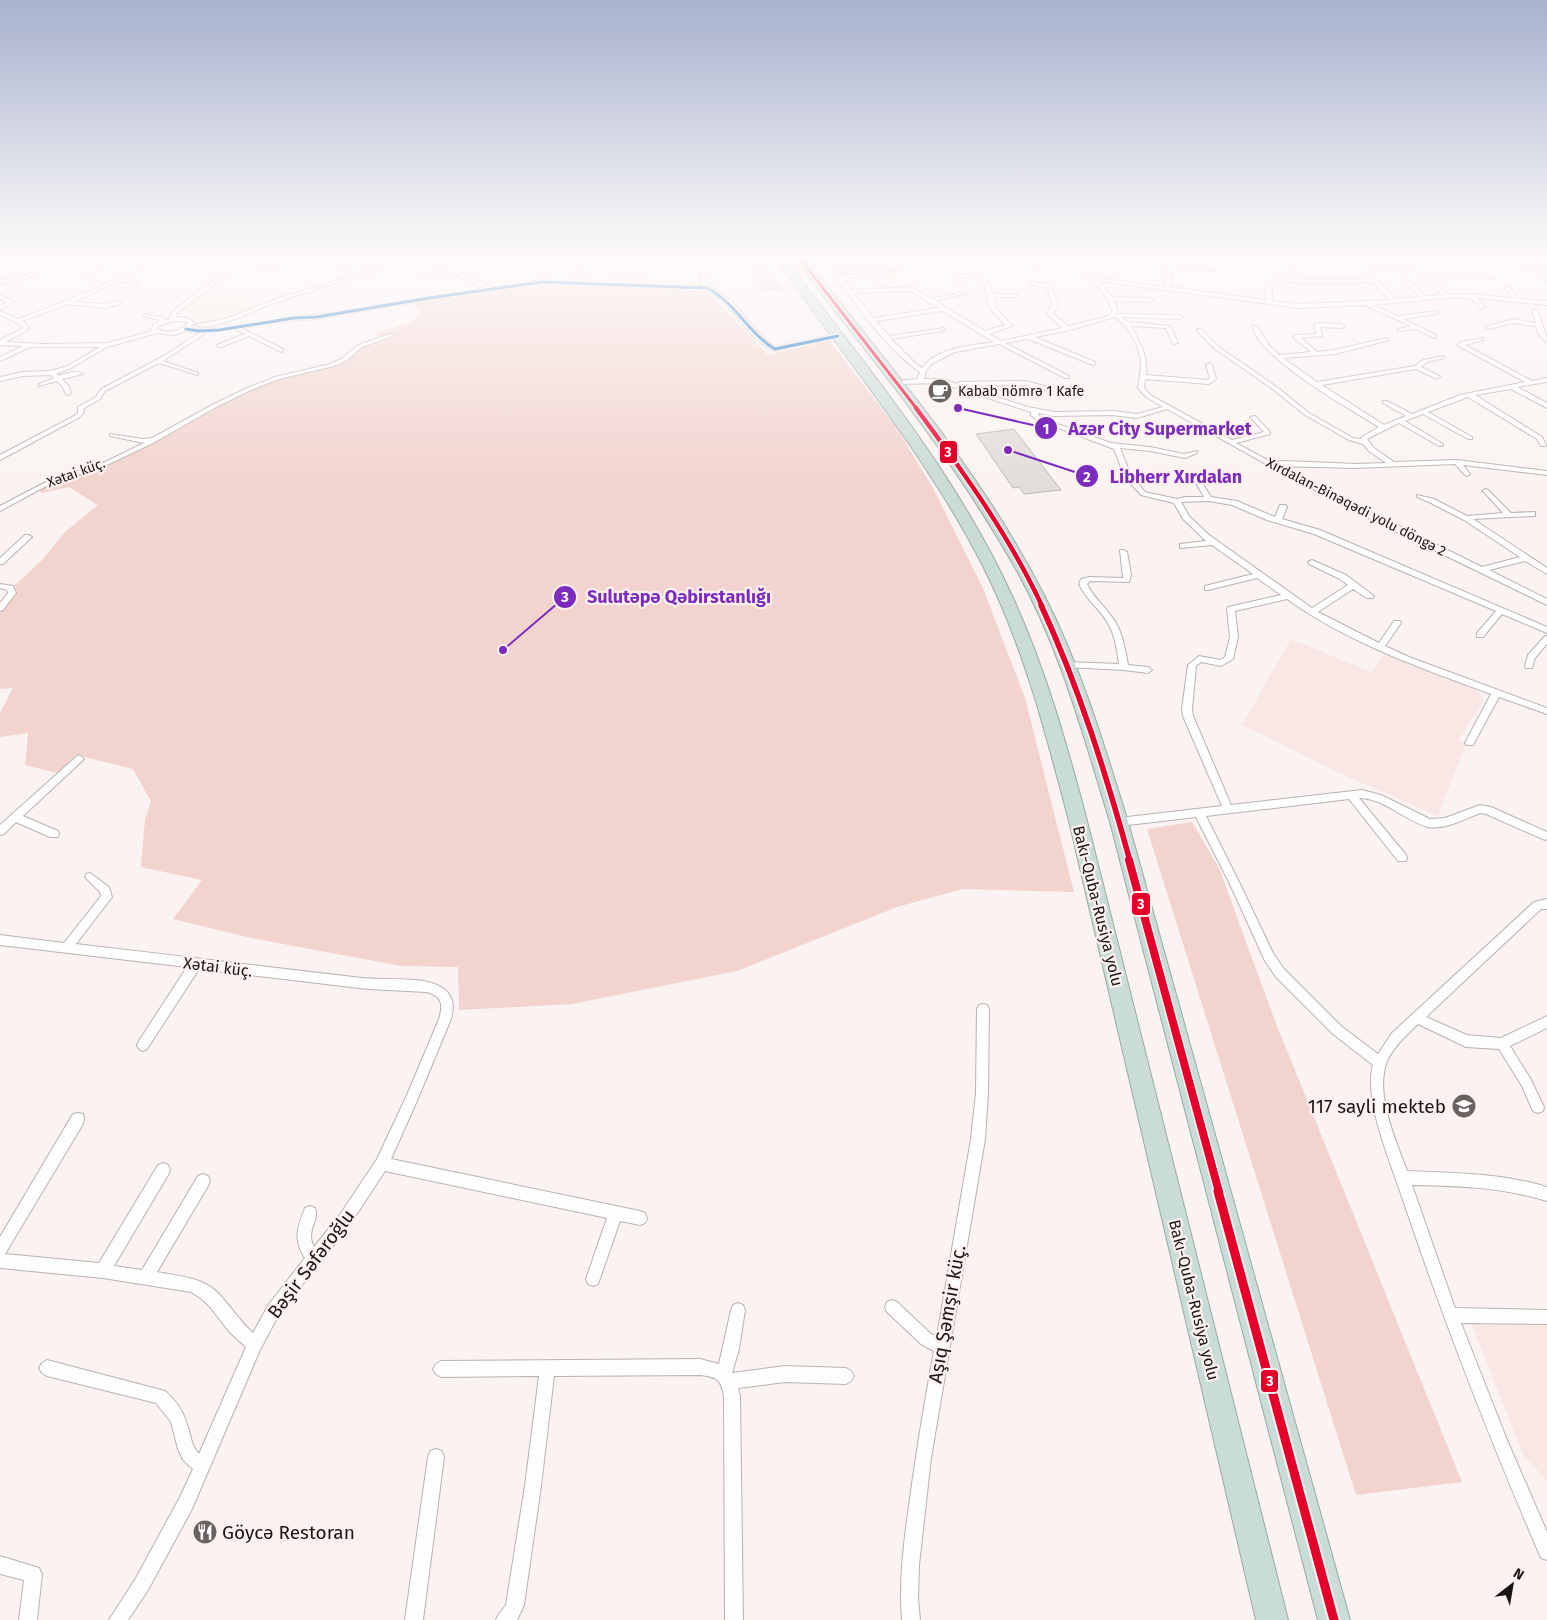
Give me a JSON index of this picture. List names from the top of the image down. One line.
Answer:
{"streets":{"highway":["Bakı-Quba-Rusiya yolu"],"street":["Xətai küç.","Xırdalan-Binəqədi yolu döngə 2","Bəşir Səfəroğlu","Aşıq Şəmşir küç."]},"crossings":[["Xətai küç.","Bəşir Səfəroğlu"]],"places":{"cafe":["Kabab nömrə 1 Kafe"],"other":["Azər City Supermarket","Libherr Xırdalan","Sulutəpə Qəbirstanlığı"],"school or university":["117 sayli mekteb"],"restaurant":["Göycə Restoran"]},"lines":["transit line 3"],"north":"top right"}
